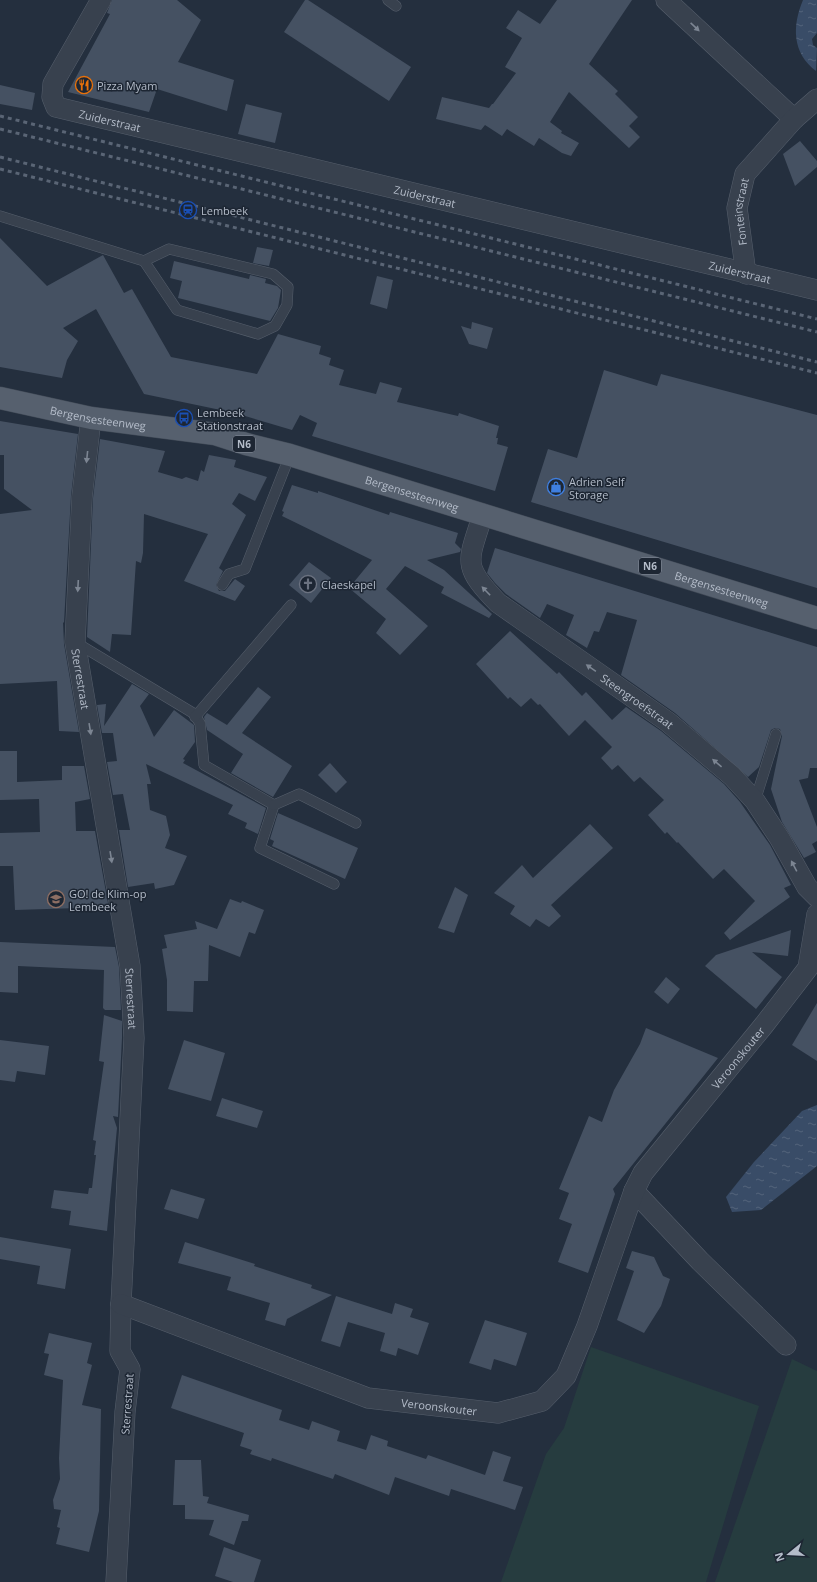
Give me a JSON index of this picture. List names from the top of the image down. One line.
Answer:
{"streets":{"main road":["Bergensesteenweg","N6"],"street":["Zuiderstraat","Fonteinstraat","Sterrestraat","Steengroefstraat","Veroonskouter"]},"crossings":[["Zuiderstraat","Fonteinstraat"],["Bergensesteenweg","Sterrestraat"],["Bergensesteenweg","Steengroefstraat"],["Sterrestraat","Veroonskouter"]],"one_way":["Sterrestraat","Steengroefstraat"],"places":{"restaurant":["Pizza Myam"],"station":["Lembeek"],"bus stop":["Lembeek Stationstraat"],"shop":["Adrien Self Storage"],"church":["Claeskapel"],"school or university":["GO! de Klim-op Lembeek"]},"north":"left"}
